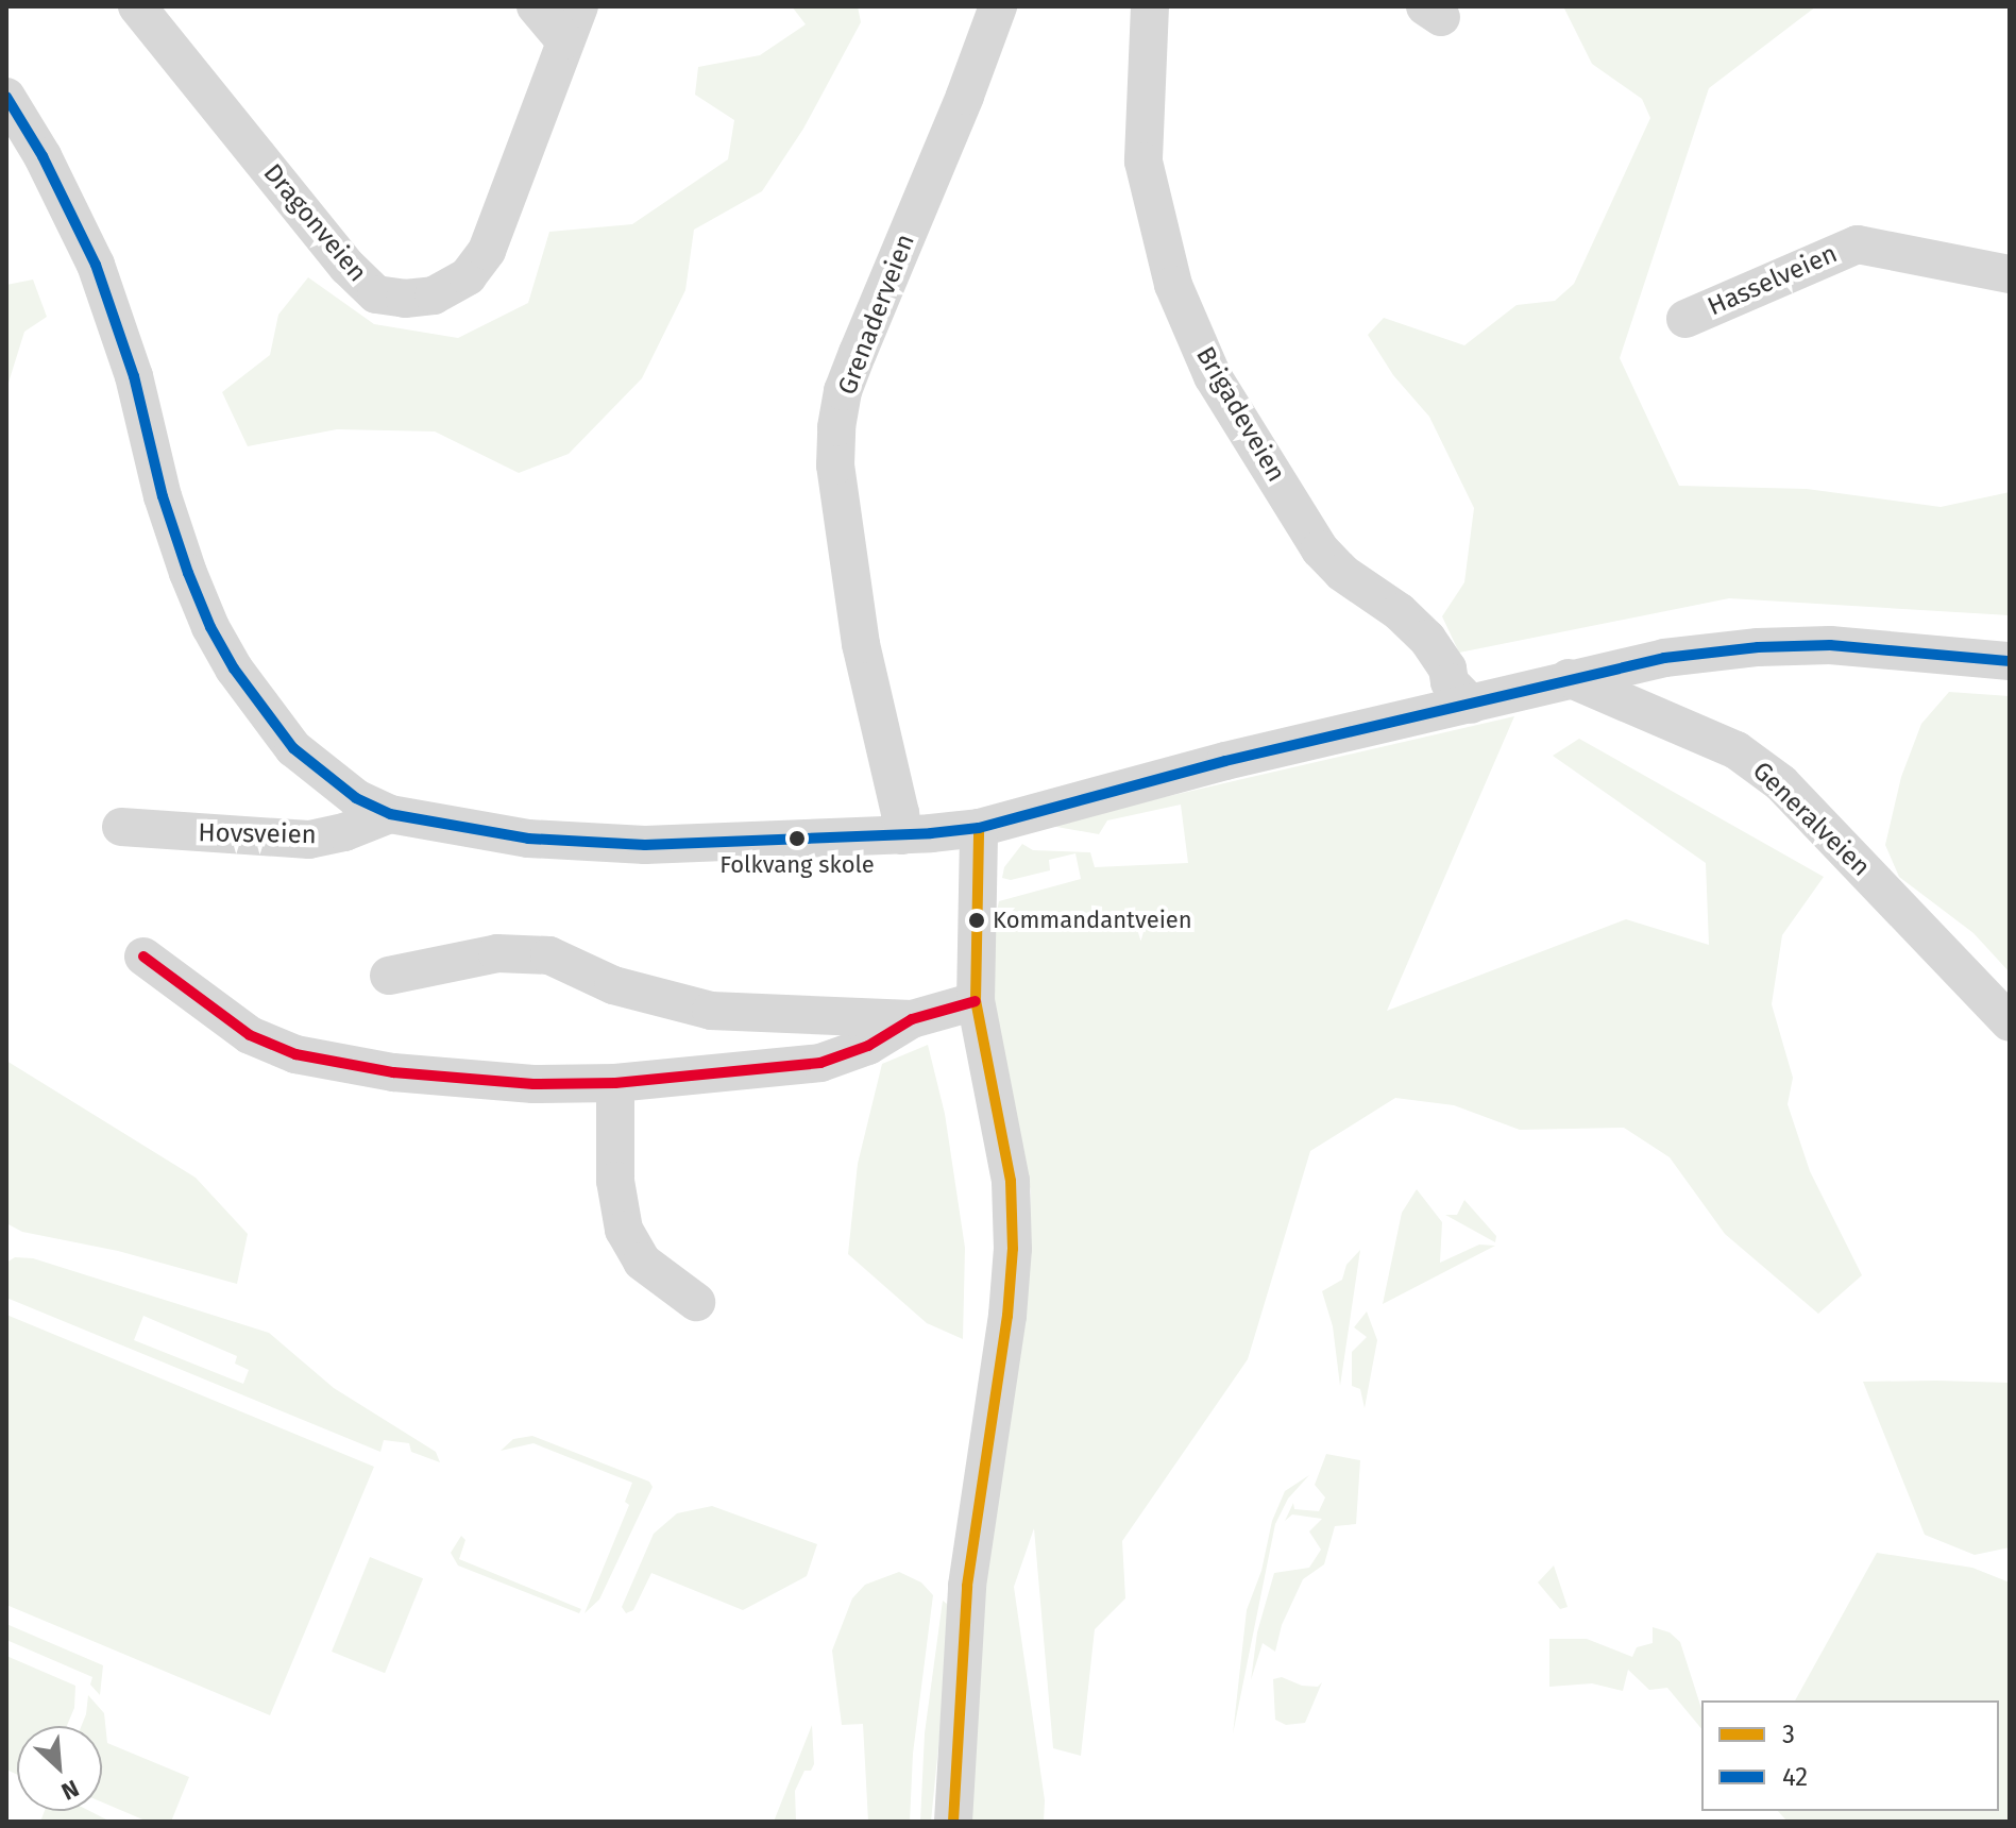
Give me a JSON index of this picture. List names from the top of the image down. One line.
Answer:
{"streets":{"street":["Dragonveien","Hasselveien","Grenaderveien","Brigadeveien","Generalveien","Hovsveien"]},"places":["Folkvang skole","Kommandantveien"],"lines":["transit line 42","transit line 3"],"legend":["3","42"],"north":"bottom right"}
